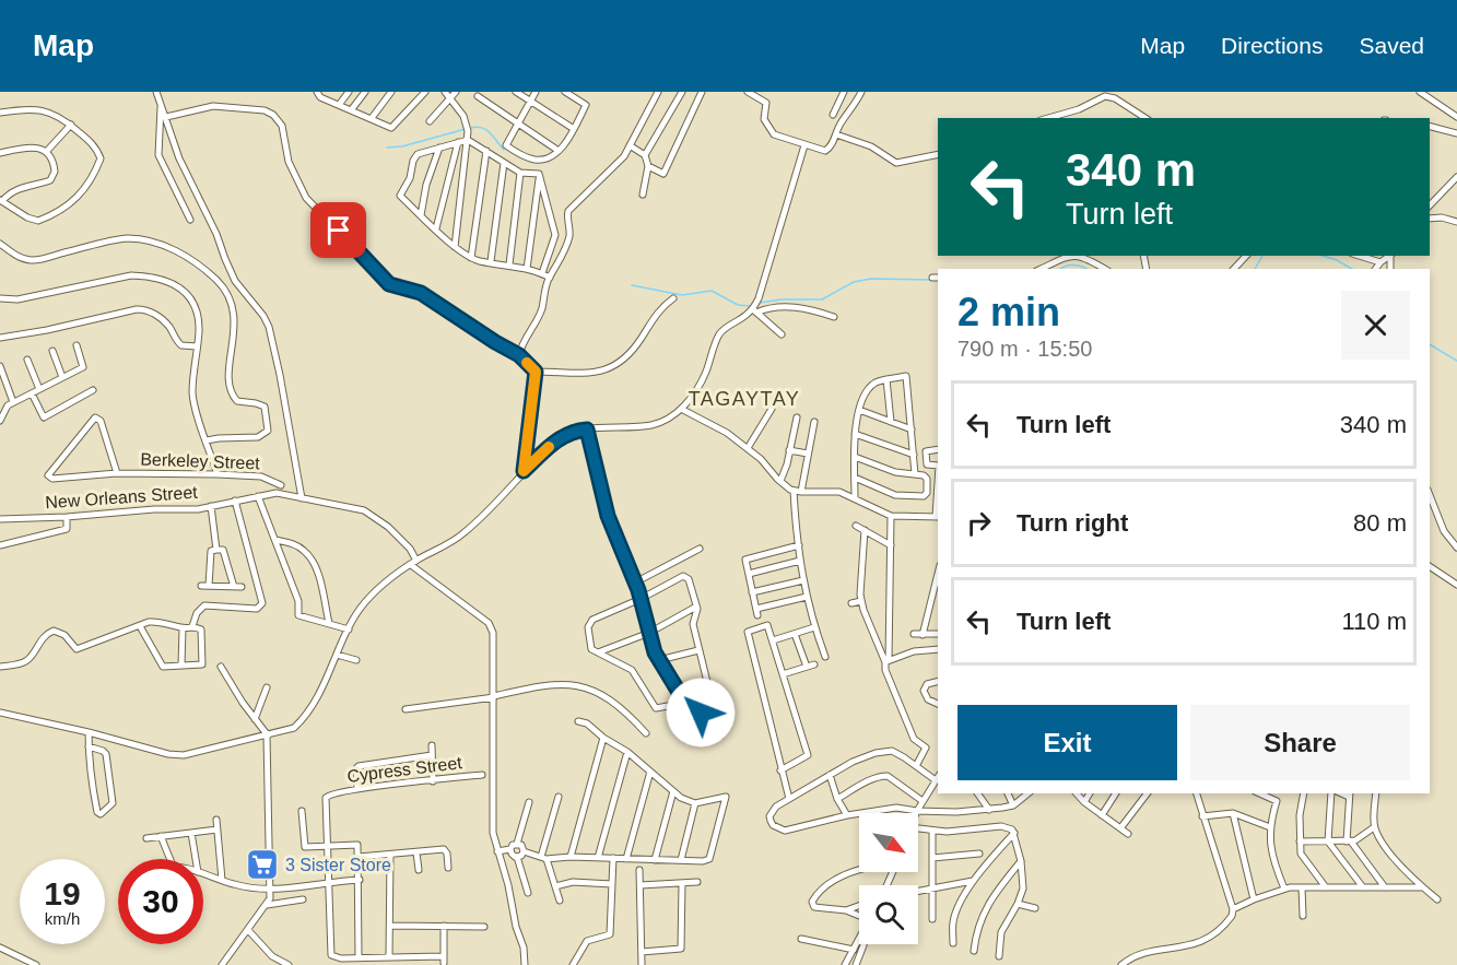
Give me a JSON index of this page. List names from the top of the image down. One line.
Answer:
{"streets":{"street":["Berkeley Street","New Orleans Street","Cypress Street"]},"districts":["TAGAYTAY"],"places":{"supermarket":["3 Sister Store"]},"north":"bottom right","page":{"header":"Map","nav":["Map","Directions","Saved"],"turn":["340 m","Turn left"],"heading":["2 min","790 m · 15:50"],"list":[{"name":"Turn left","value":"340 m"},{"name":"Turn right","value":"80 m"},{"name":"Turn left","value":"110 m"}],"buttons":["Exit","Share"],"speed":"19 km/h","limit":"30"}}
